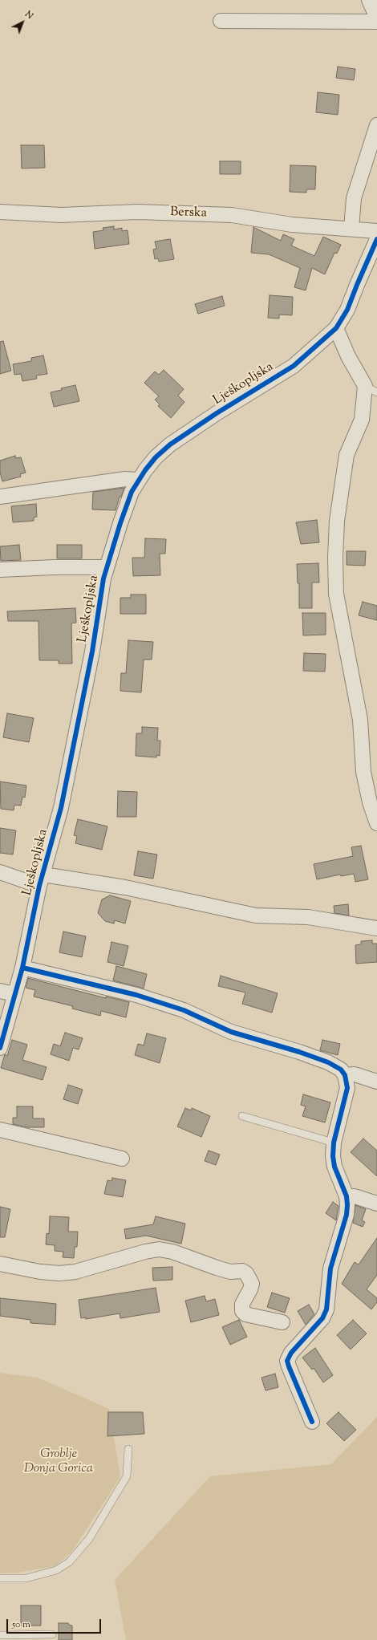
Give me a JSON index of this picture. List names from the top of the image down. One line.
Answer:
{"streets":{"street":["Berska","Lješkopljska"]},"parks":["Groblje Donja Gorica"],"scale_bar":"50 m","north":"top right"}
